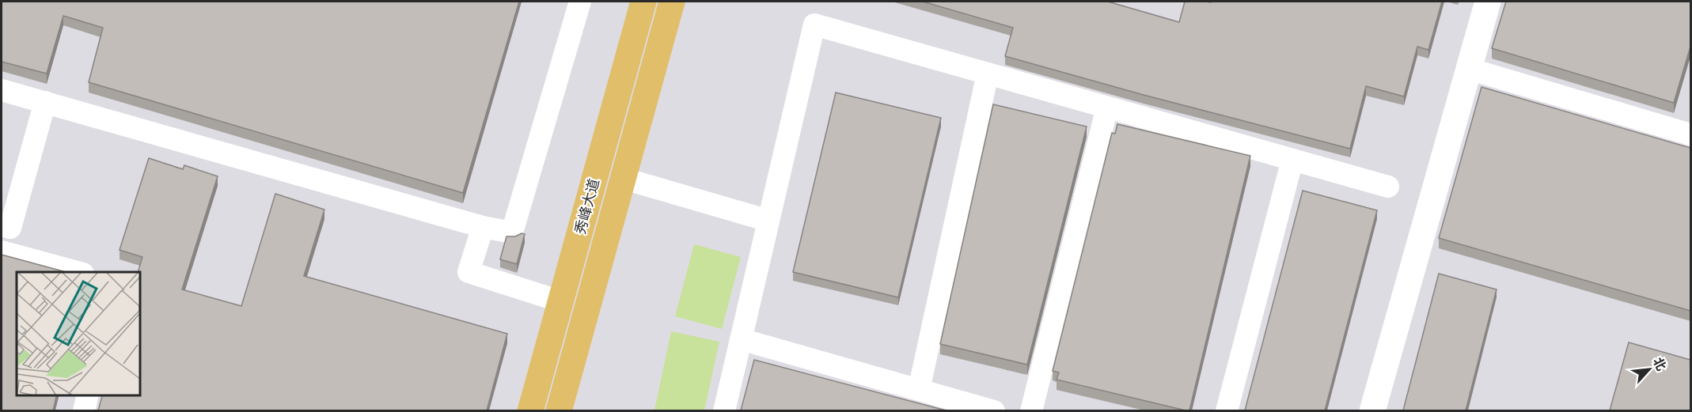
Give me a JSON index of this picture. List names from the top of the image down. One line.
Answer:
{"streets":{"main road":["秀峰大道"]},"north":"top right"}
